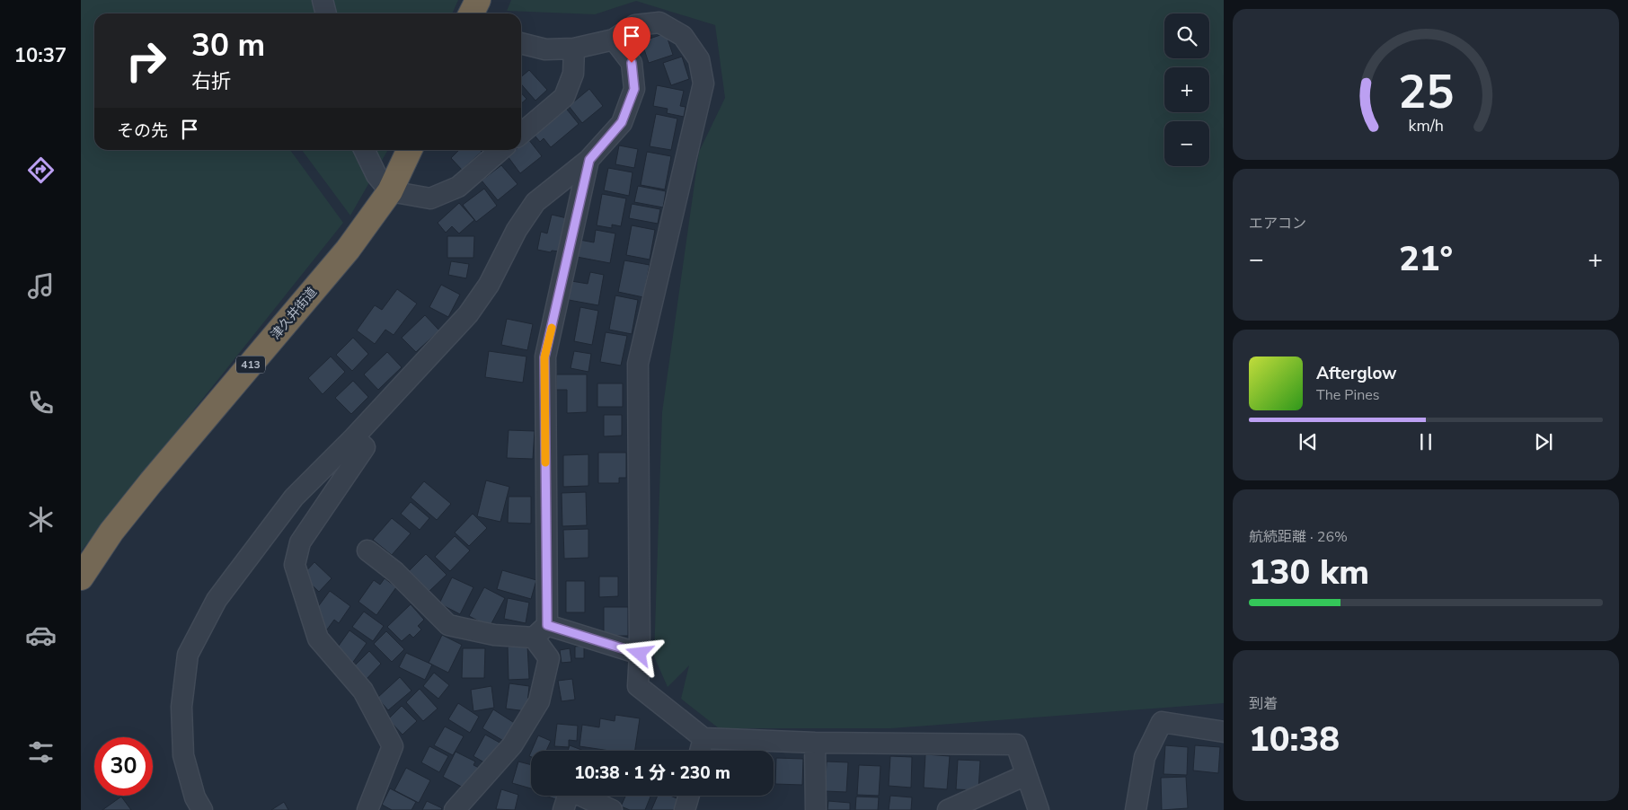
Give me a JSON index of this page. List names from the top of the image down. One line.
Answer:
{"streets":{"highway":["津久井街道","413"]},"page":{"tabs":"10:37","map_buttons":["+","−"],"turn":["30 m","右折"],"then":"その先","tile":["エアコン",["航続距離 · 26%","130 km"],["到着","10:38"]],"heat":["−","21°","+"],"song":["Afterglow","The Pines"],"limit":"30","trip":"10:38 · 1 分 · 230 m","gauge":["25","km/h"]}}
